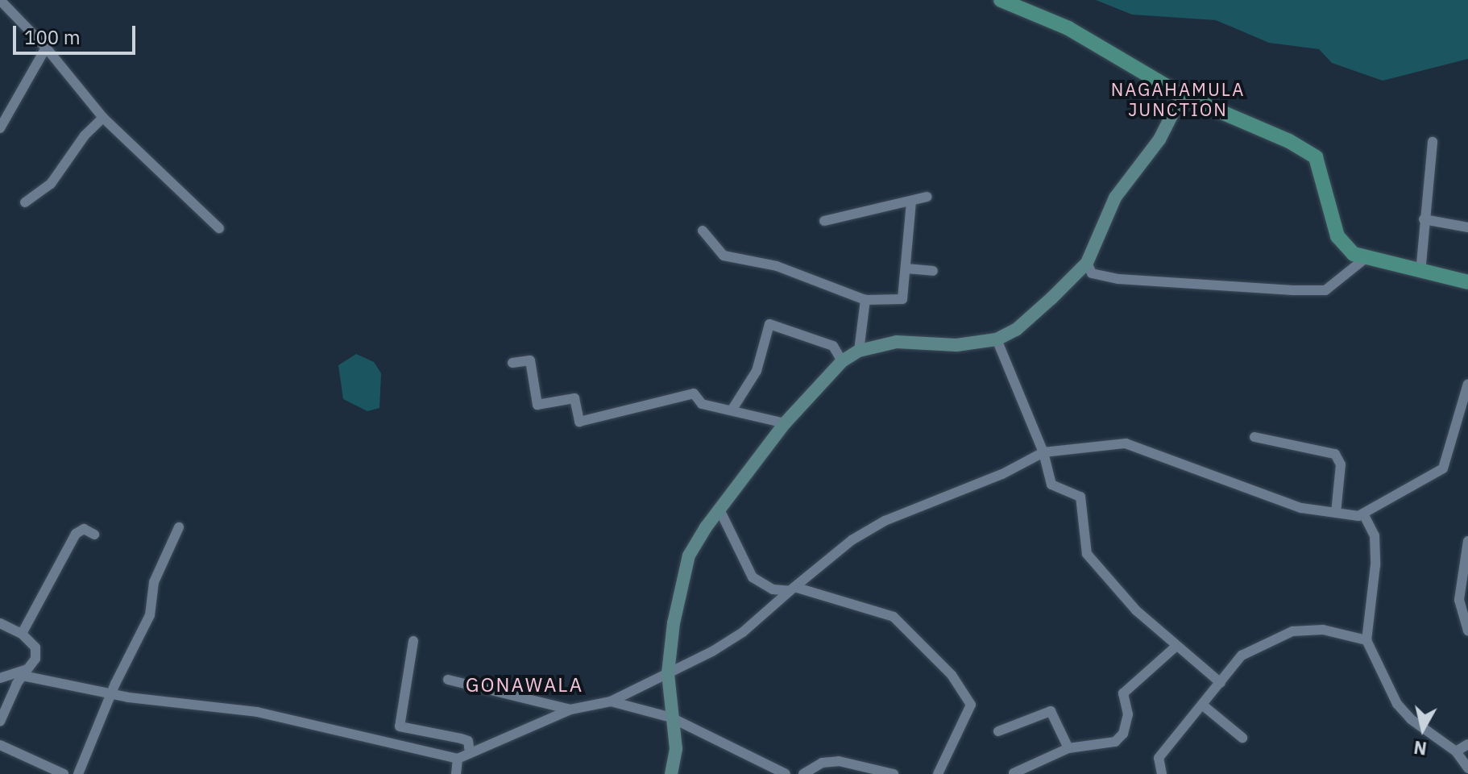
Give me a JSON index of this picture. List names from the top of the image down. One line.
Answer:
{"districts":["NAGAHAMULA JUNCTION","GONAWALA"],"scale_bar":"100 m","north":"bottom"}
